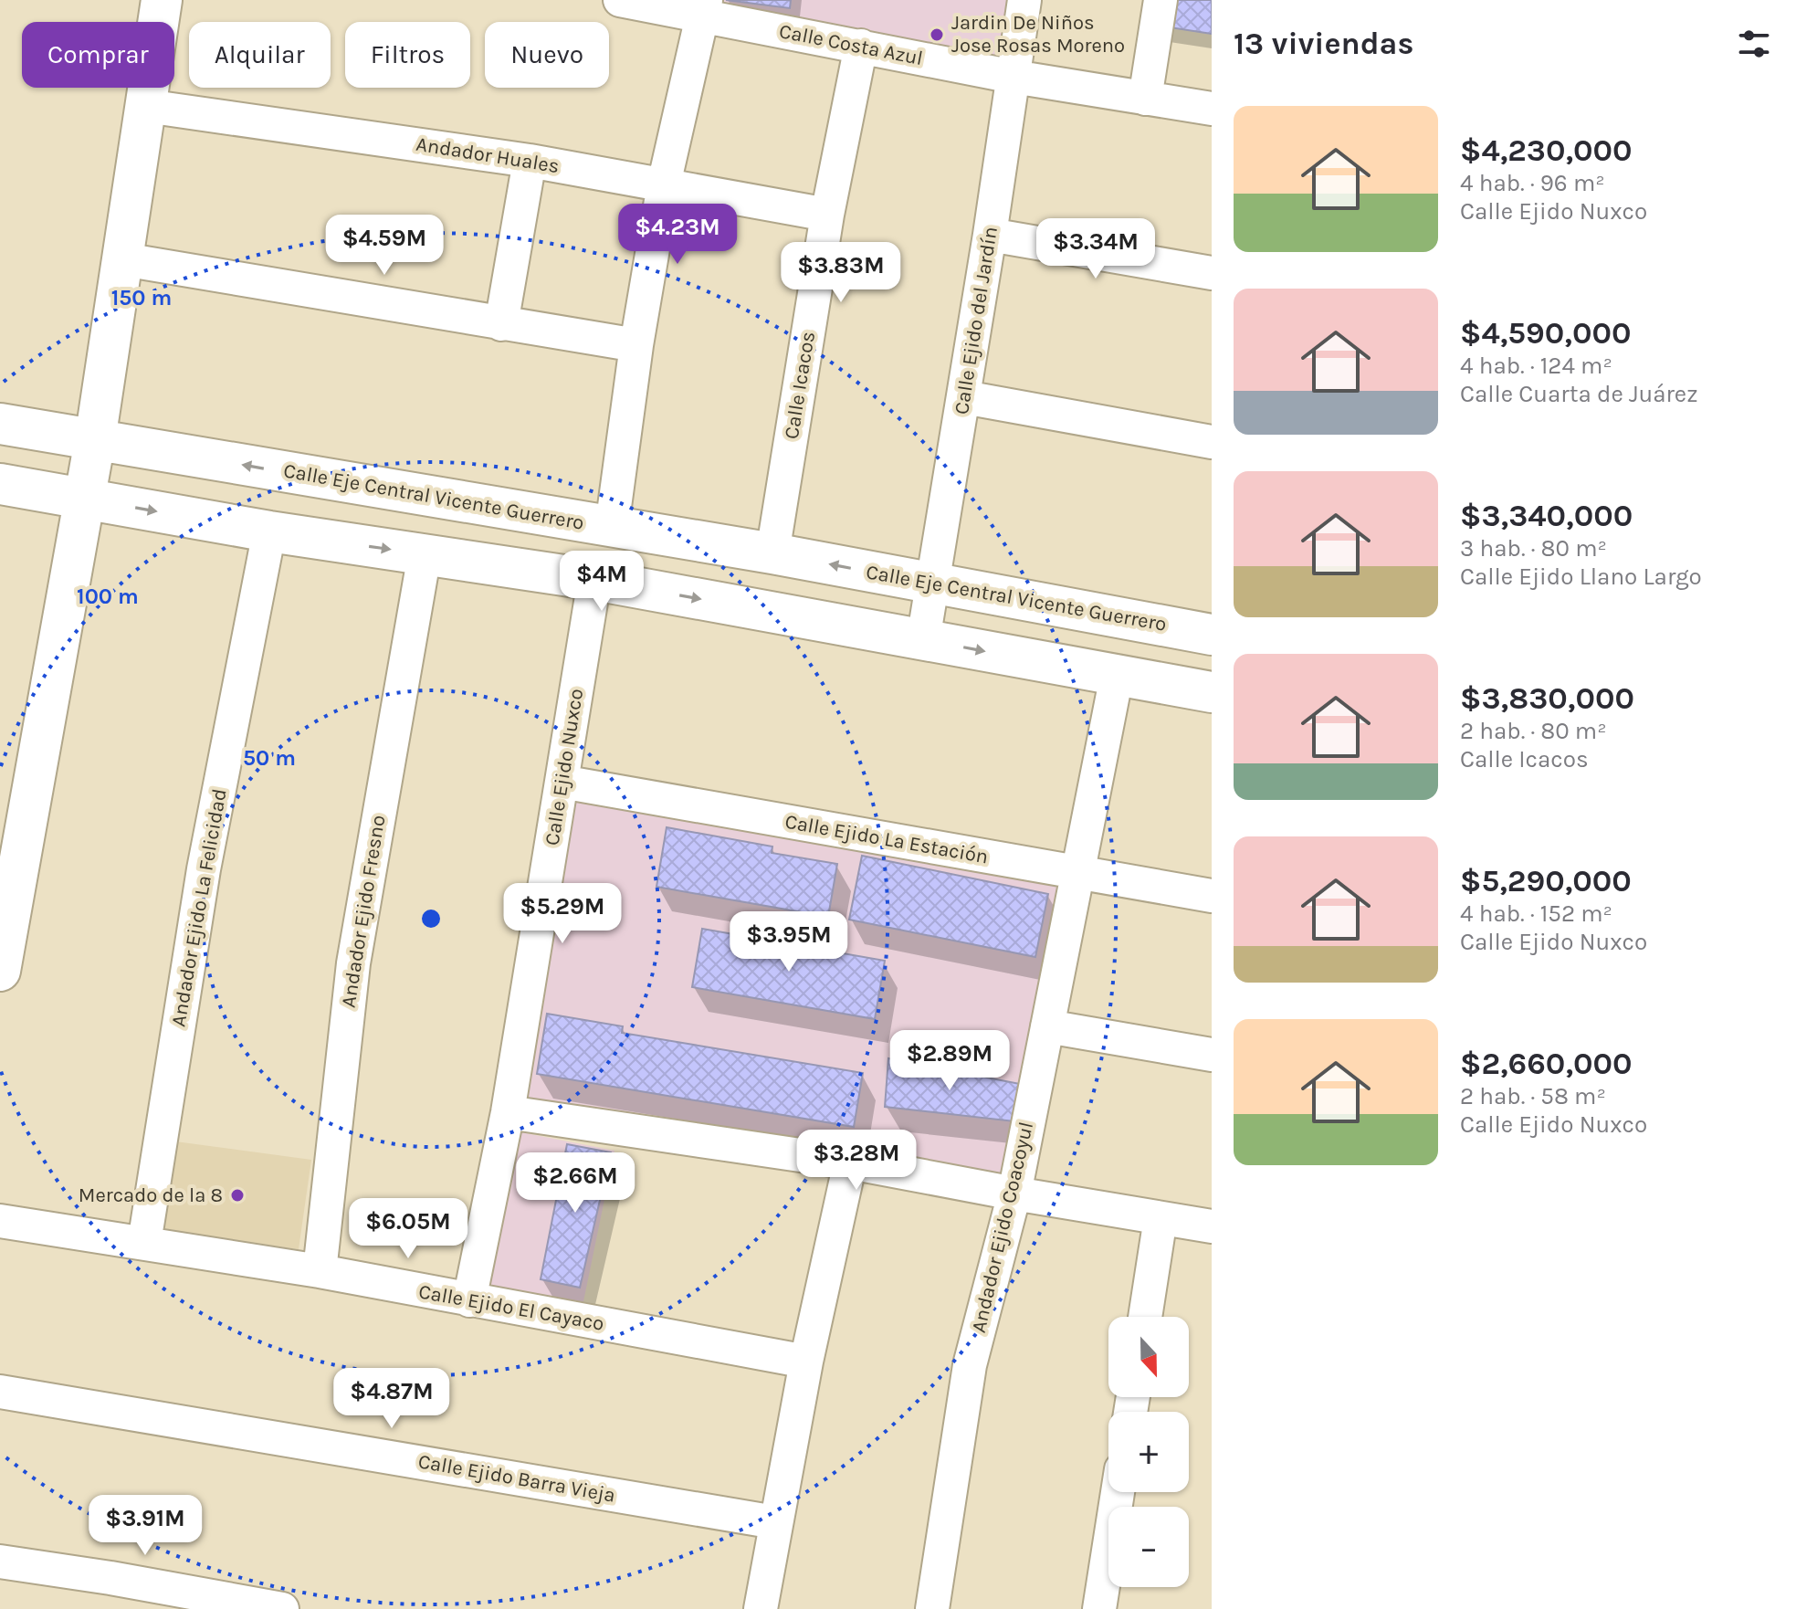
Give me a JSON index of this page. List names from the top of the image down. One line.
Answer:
{"streets":{"main road":["Calle Eje Central Vicente Guerrero"],"street":["Calle Costa Azul","Andador Huales","Calle Ejido del Jardín","Calle Icacos","Calle Ejido Nuxco","Calle Ejido La Estación","Andador Ejido La Felicidad","Andador Ejido Fresno","Andador Ejido Coacoyul","Calle Ejido El Cayaco","Calle Ejido Barra Vieja"]},"crossings":[["Calle Costa Azul","Calle Ejido del Jardín"],["Calle Costa Azul","Calle Icacos"],["Andador Huales","Calle Icacos"],["Calle Ejido del Jardín","Calle Eje Central Vicente Guerrero"],["Calle Icacos","Calle Eje Central Vicente Guerrero"],["Calle Ejido Nuxco","Calle Ejido La Estación"],["Calle Ejido Nuxco","Calle Ejido El Cayaco"],["Calle Ejido La Estación","Andador Ejido Coacoyul"],["Andador Ejido La Felicidad","Calle Ejido El Cayaco"],["Andador Ejido Fresno","Calle Ejido El Cayaco"]],"places":["Jardin De Niños Jose Rosas Moreno","Mercado de la 8"],"north":"bottom","page":{"heading":"13 viviendas","chip":["Comprar","Alquilar","Filtros","Nuevo"],"list":[{"name":"$4,230,000","note":"4 hab. · 96 m² · Calle Ejido Nuxco"},{"name":"$4,590,000","note":"4 hab. · 124 m² · Calle Cuarta de Juárez"},{"name":"$3,340,000","note":"3 hab. · 80 m² · Calle Ejido Llano Largo"},{"name":"$3,830,000","note":"2 hab. · 80 m² · Calle Icacos"},{"name":"$5,290,000","note":"4 hab. · 152 m² · Calle Ejido Nuxco"},{"name":"$2,660,000","note":"2 hab. · 58 m² · Calle Ejido Nuxco"}],"price":["$4.23M","$4.59M","$3.34M","$3.83M","$4M","$5.29M","$3.95M","$2.89M","$3.28M","$2.66M","$6.05M","$4.87M","$3.91M"],"map_buttons":["+","−"]},"rings":["150 m","100 m","50 m"]}
